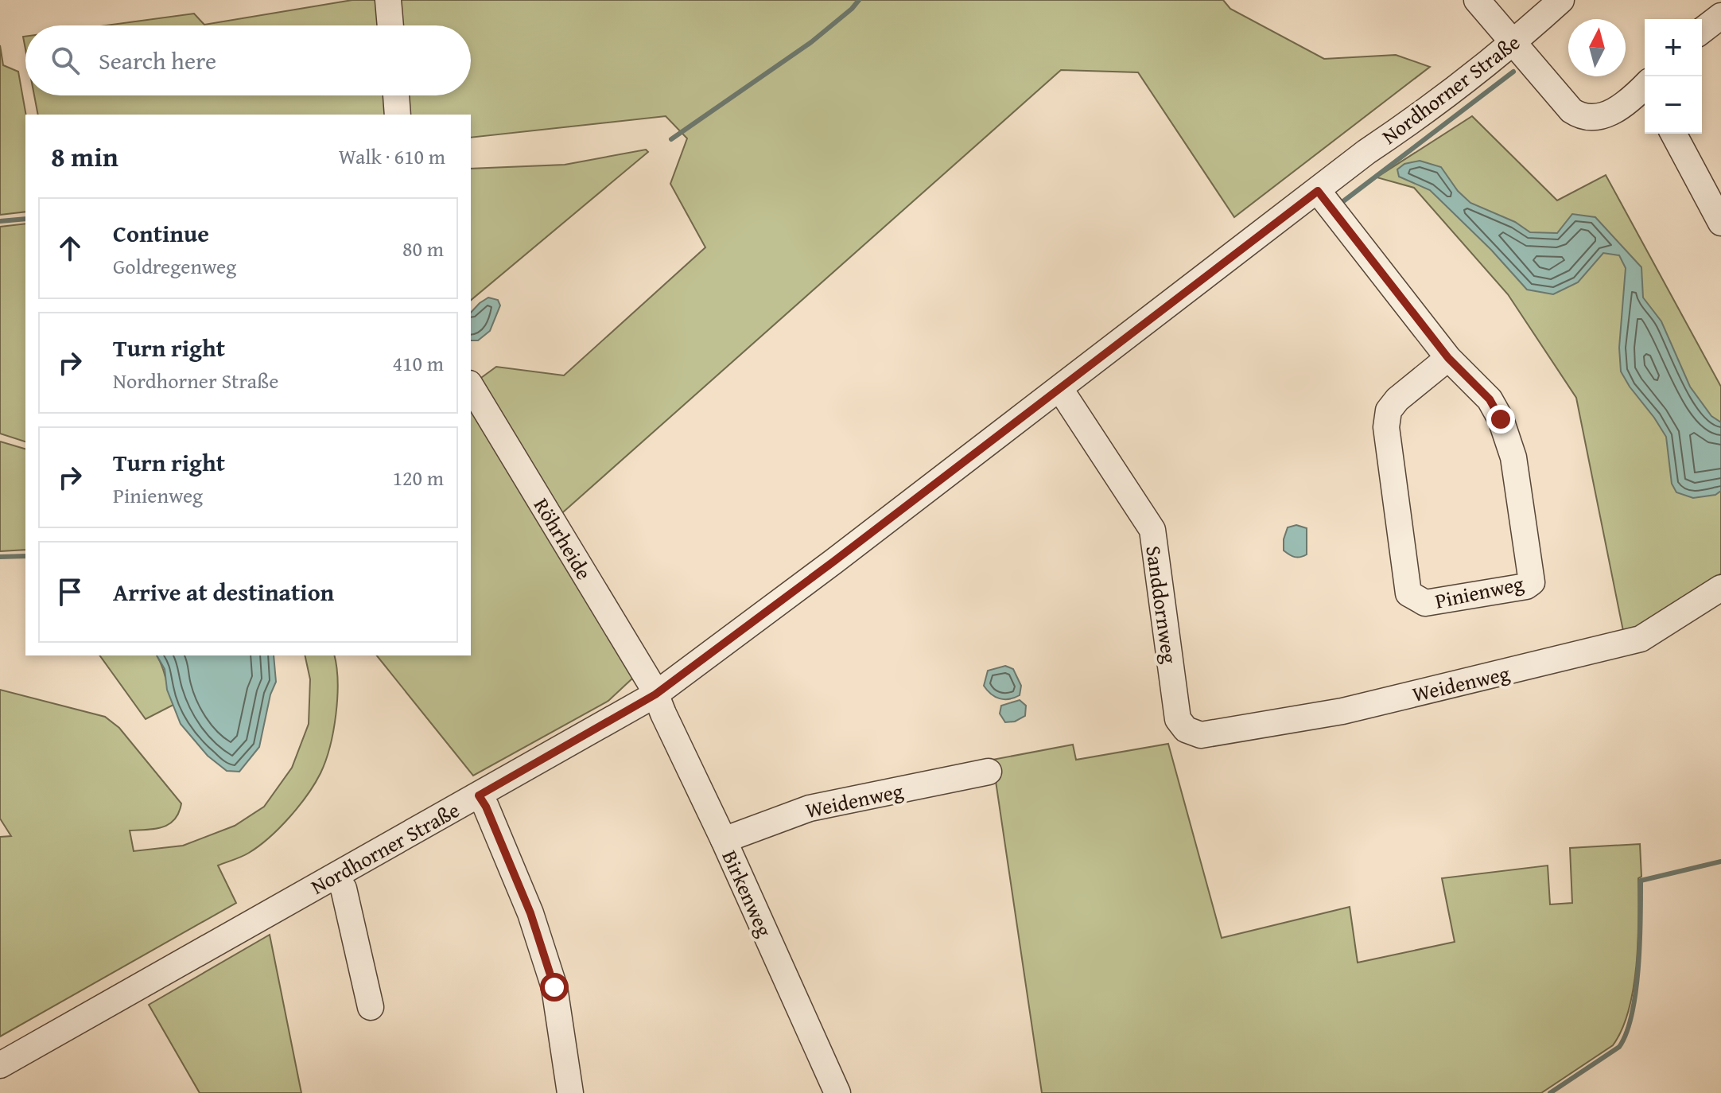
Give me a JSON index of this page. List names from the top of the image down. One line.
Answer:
{"streets":{"street":["Nordhorner Straße","Röhrheide","Pinienweg","Sanddornweg","Weidenweg","Birkenweg"]},"crossings":[["Nordhorner Straße","Röhrheide"],["Nordhorner Straße","Pinienweg"],["Nordhorner Straße","Sanddornweg"],["Nordhorner Straße","Birkenweg"],["Röhrheide","Birkenweg"],["Sanddornweg","Weidenweg"],["Weidenweg","Birkenweg"]],"north":"top","page":{"map_buttons":["+","−"],"search":"Search here","heading":["8 min","Walk · 610 m"],"list":[["Continue","Goldregenweg","80 m"],["Turn right","Nordhorner Straße","410 m"],["Turn right","Pinienweg","120 m"],"Arrive at destination"]}}
